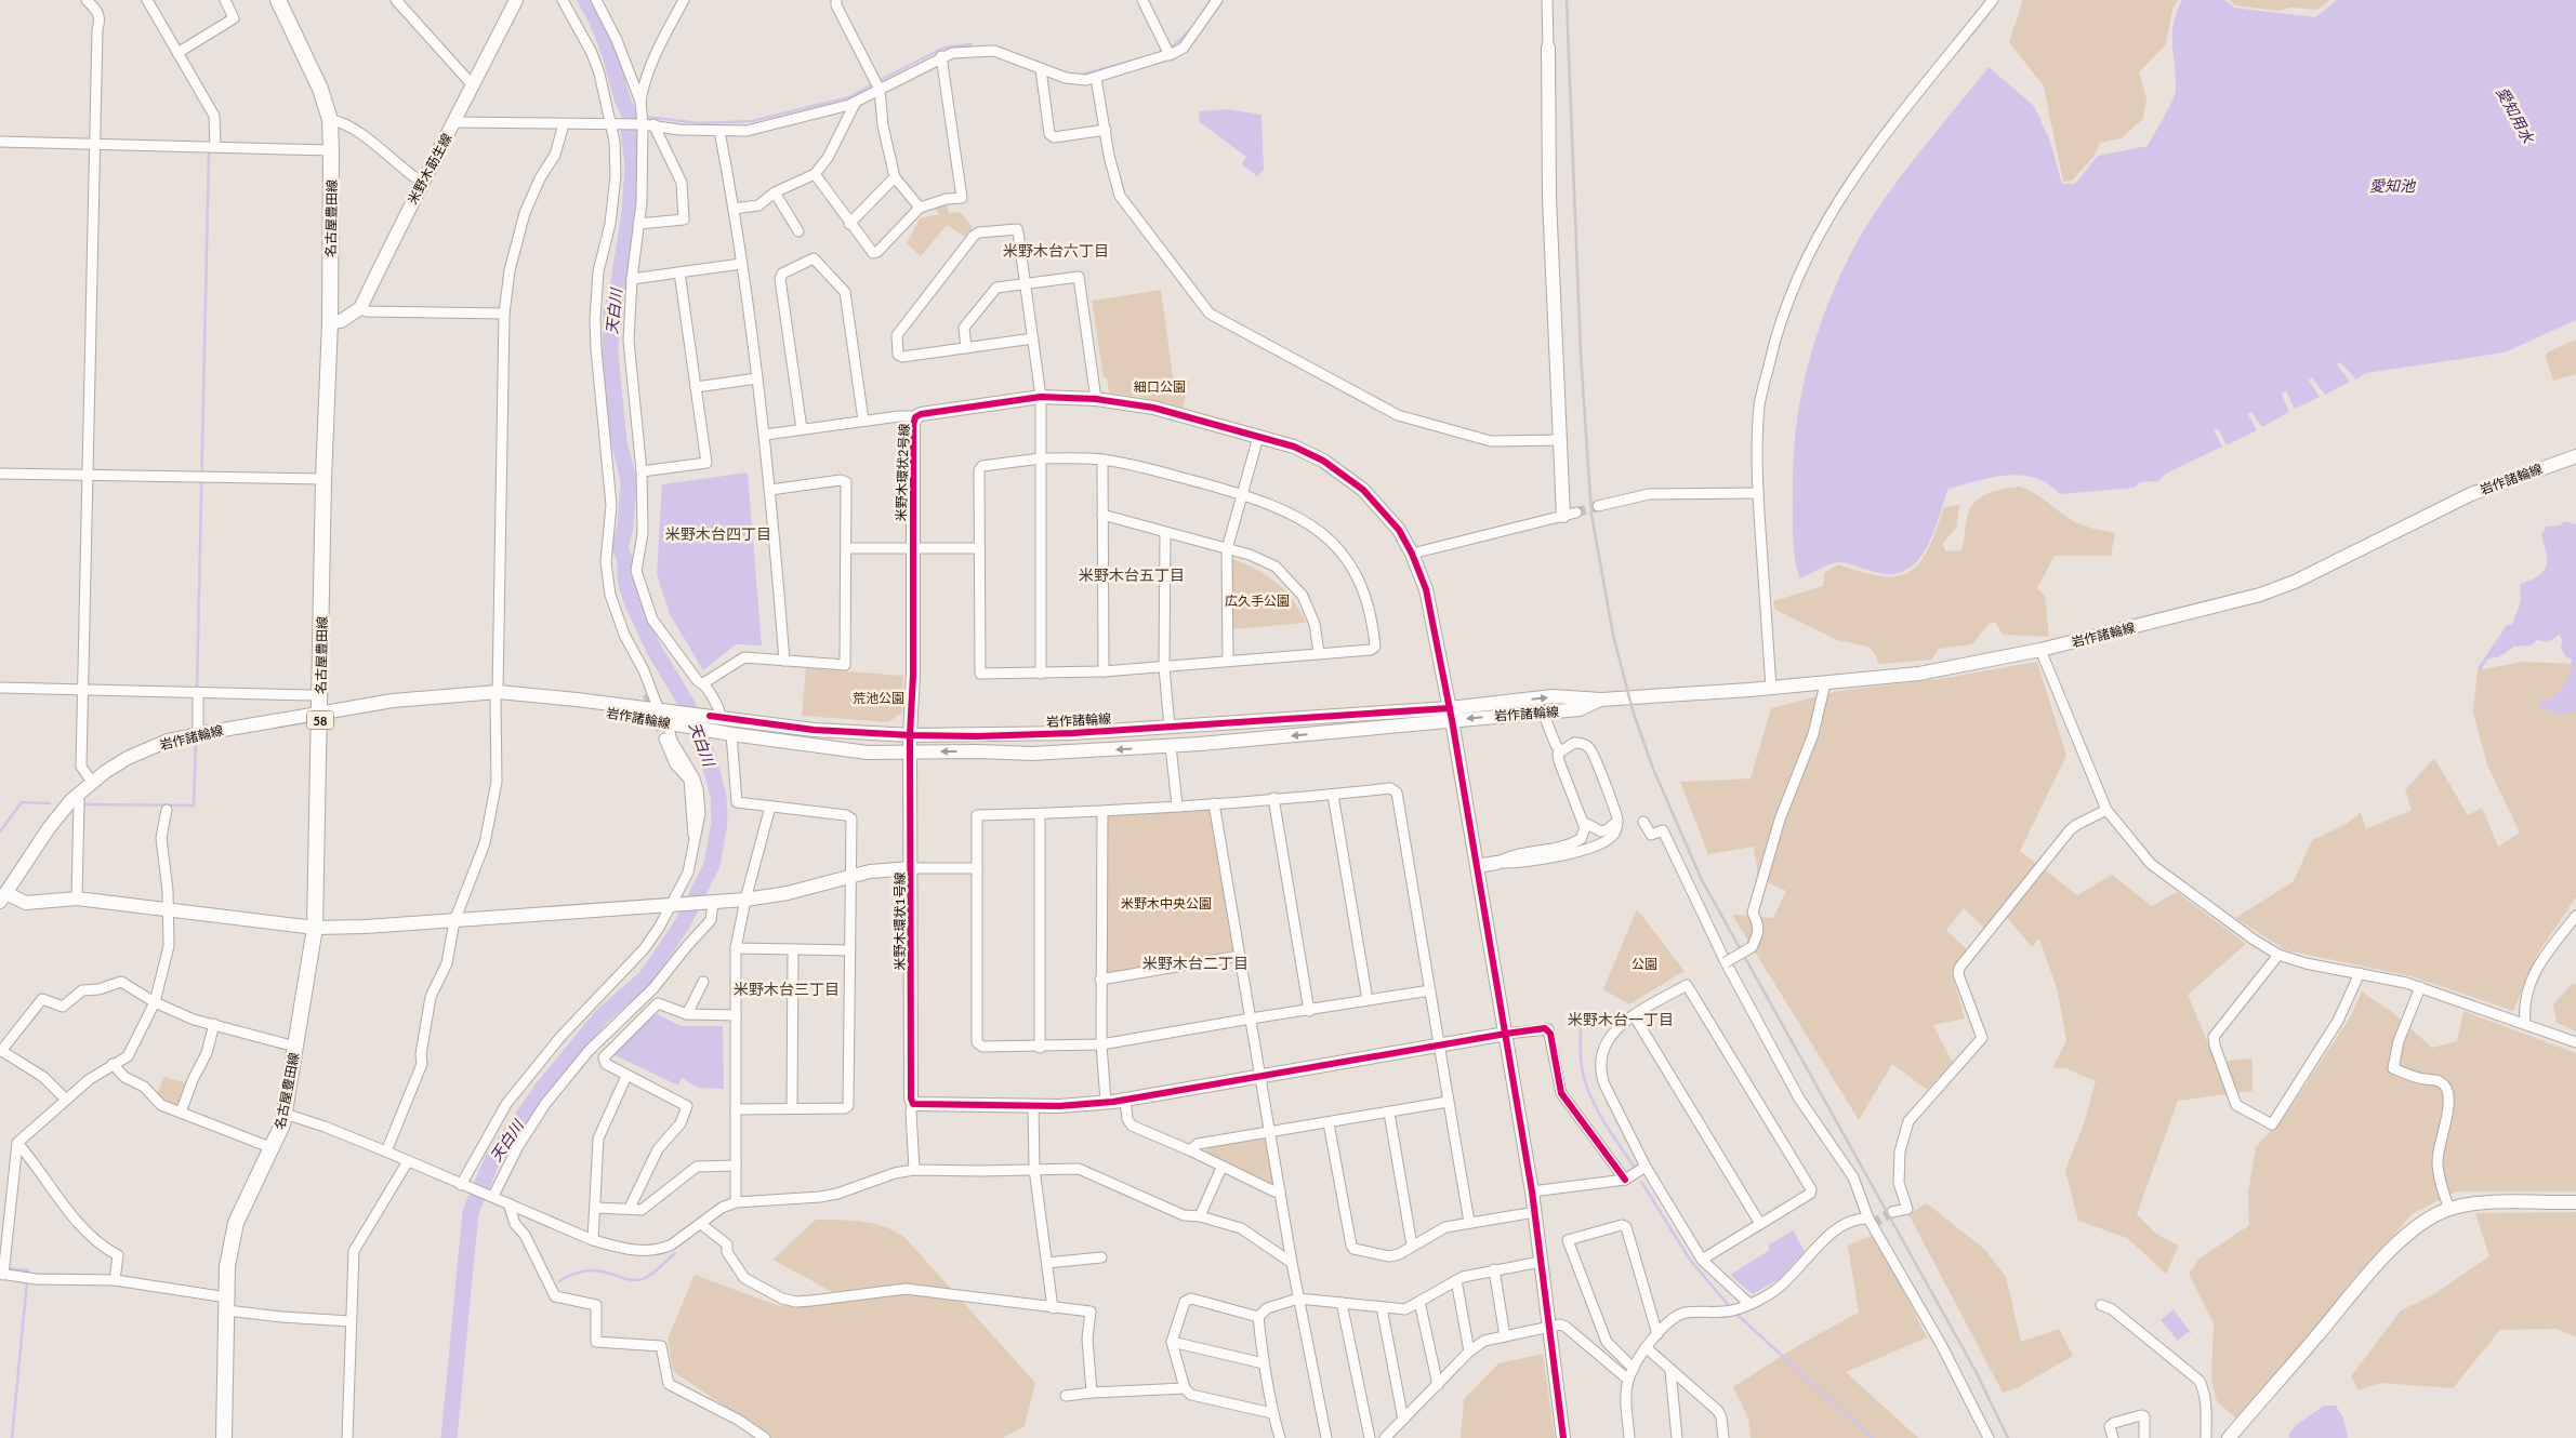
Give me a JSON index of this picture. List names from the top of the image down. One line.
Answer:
{"streets":{"main road":["名古屋豊田線","58"],"street":["米野木莇生線","米野木環状2号線","岩作諸輪線","米野木環状1号線"]},"crossings":[["名古屋豊田線","岩作諸輪線"],["米野木環状2号線","岩作諸輪線"],["米野木環状2号線","米野木環状1号線"],["岩作諸輪線","米野木環状1号線"]],"districts":["米野木台六丁目","米野木台四丁目","米野木台五丁目","米野木台二丁目","米野木台三丁目","米野木台一丁目"],"water":["愛知用水","愛知池","天白川"],"parks":["細口公園","広久手公園","荒池公園","米野木中央公園","公園"]}
